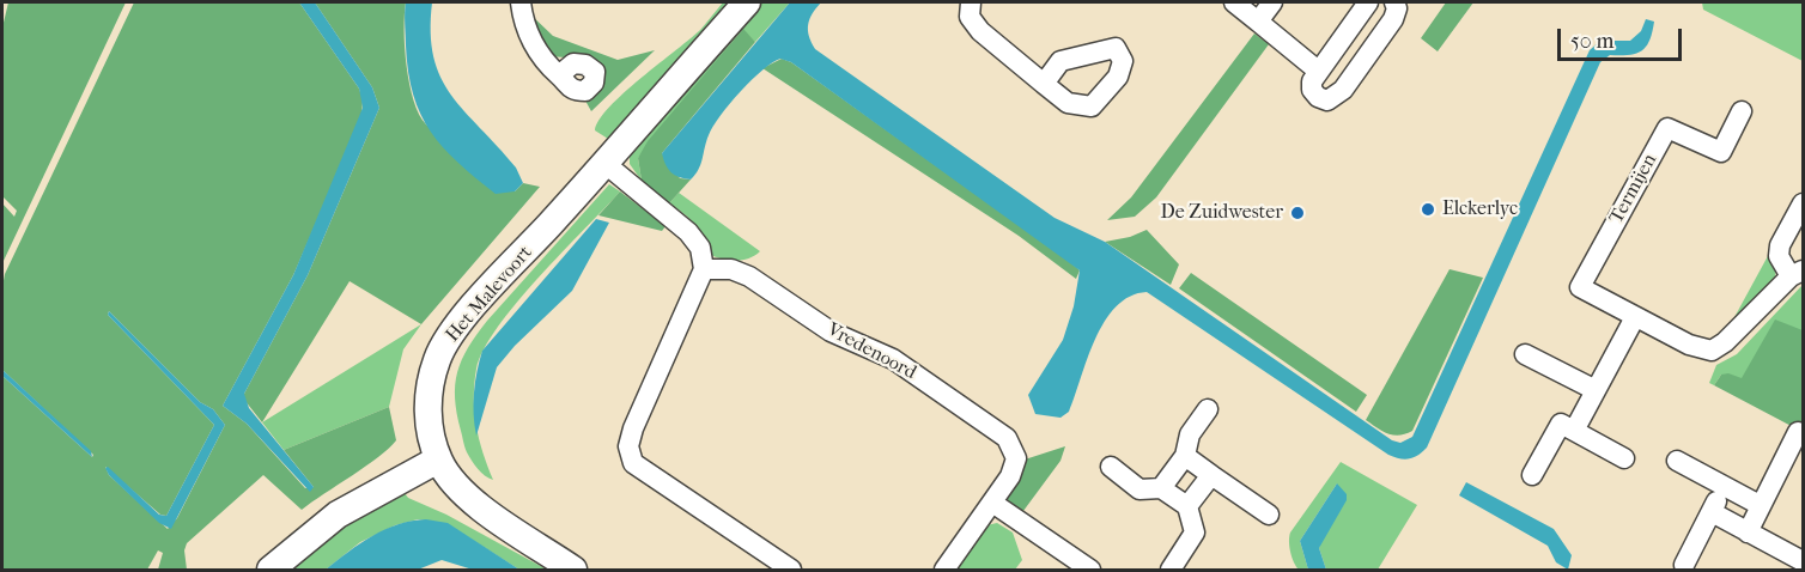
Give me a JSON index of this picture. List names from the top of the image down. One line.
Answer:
{"streets":{"street":["Termijen","Het Malevoort","Vredenoord"]},"places":["Elckerlyc","De Zuidwester"],"scale_bar":"50 m"}
